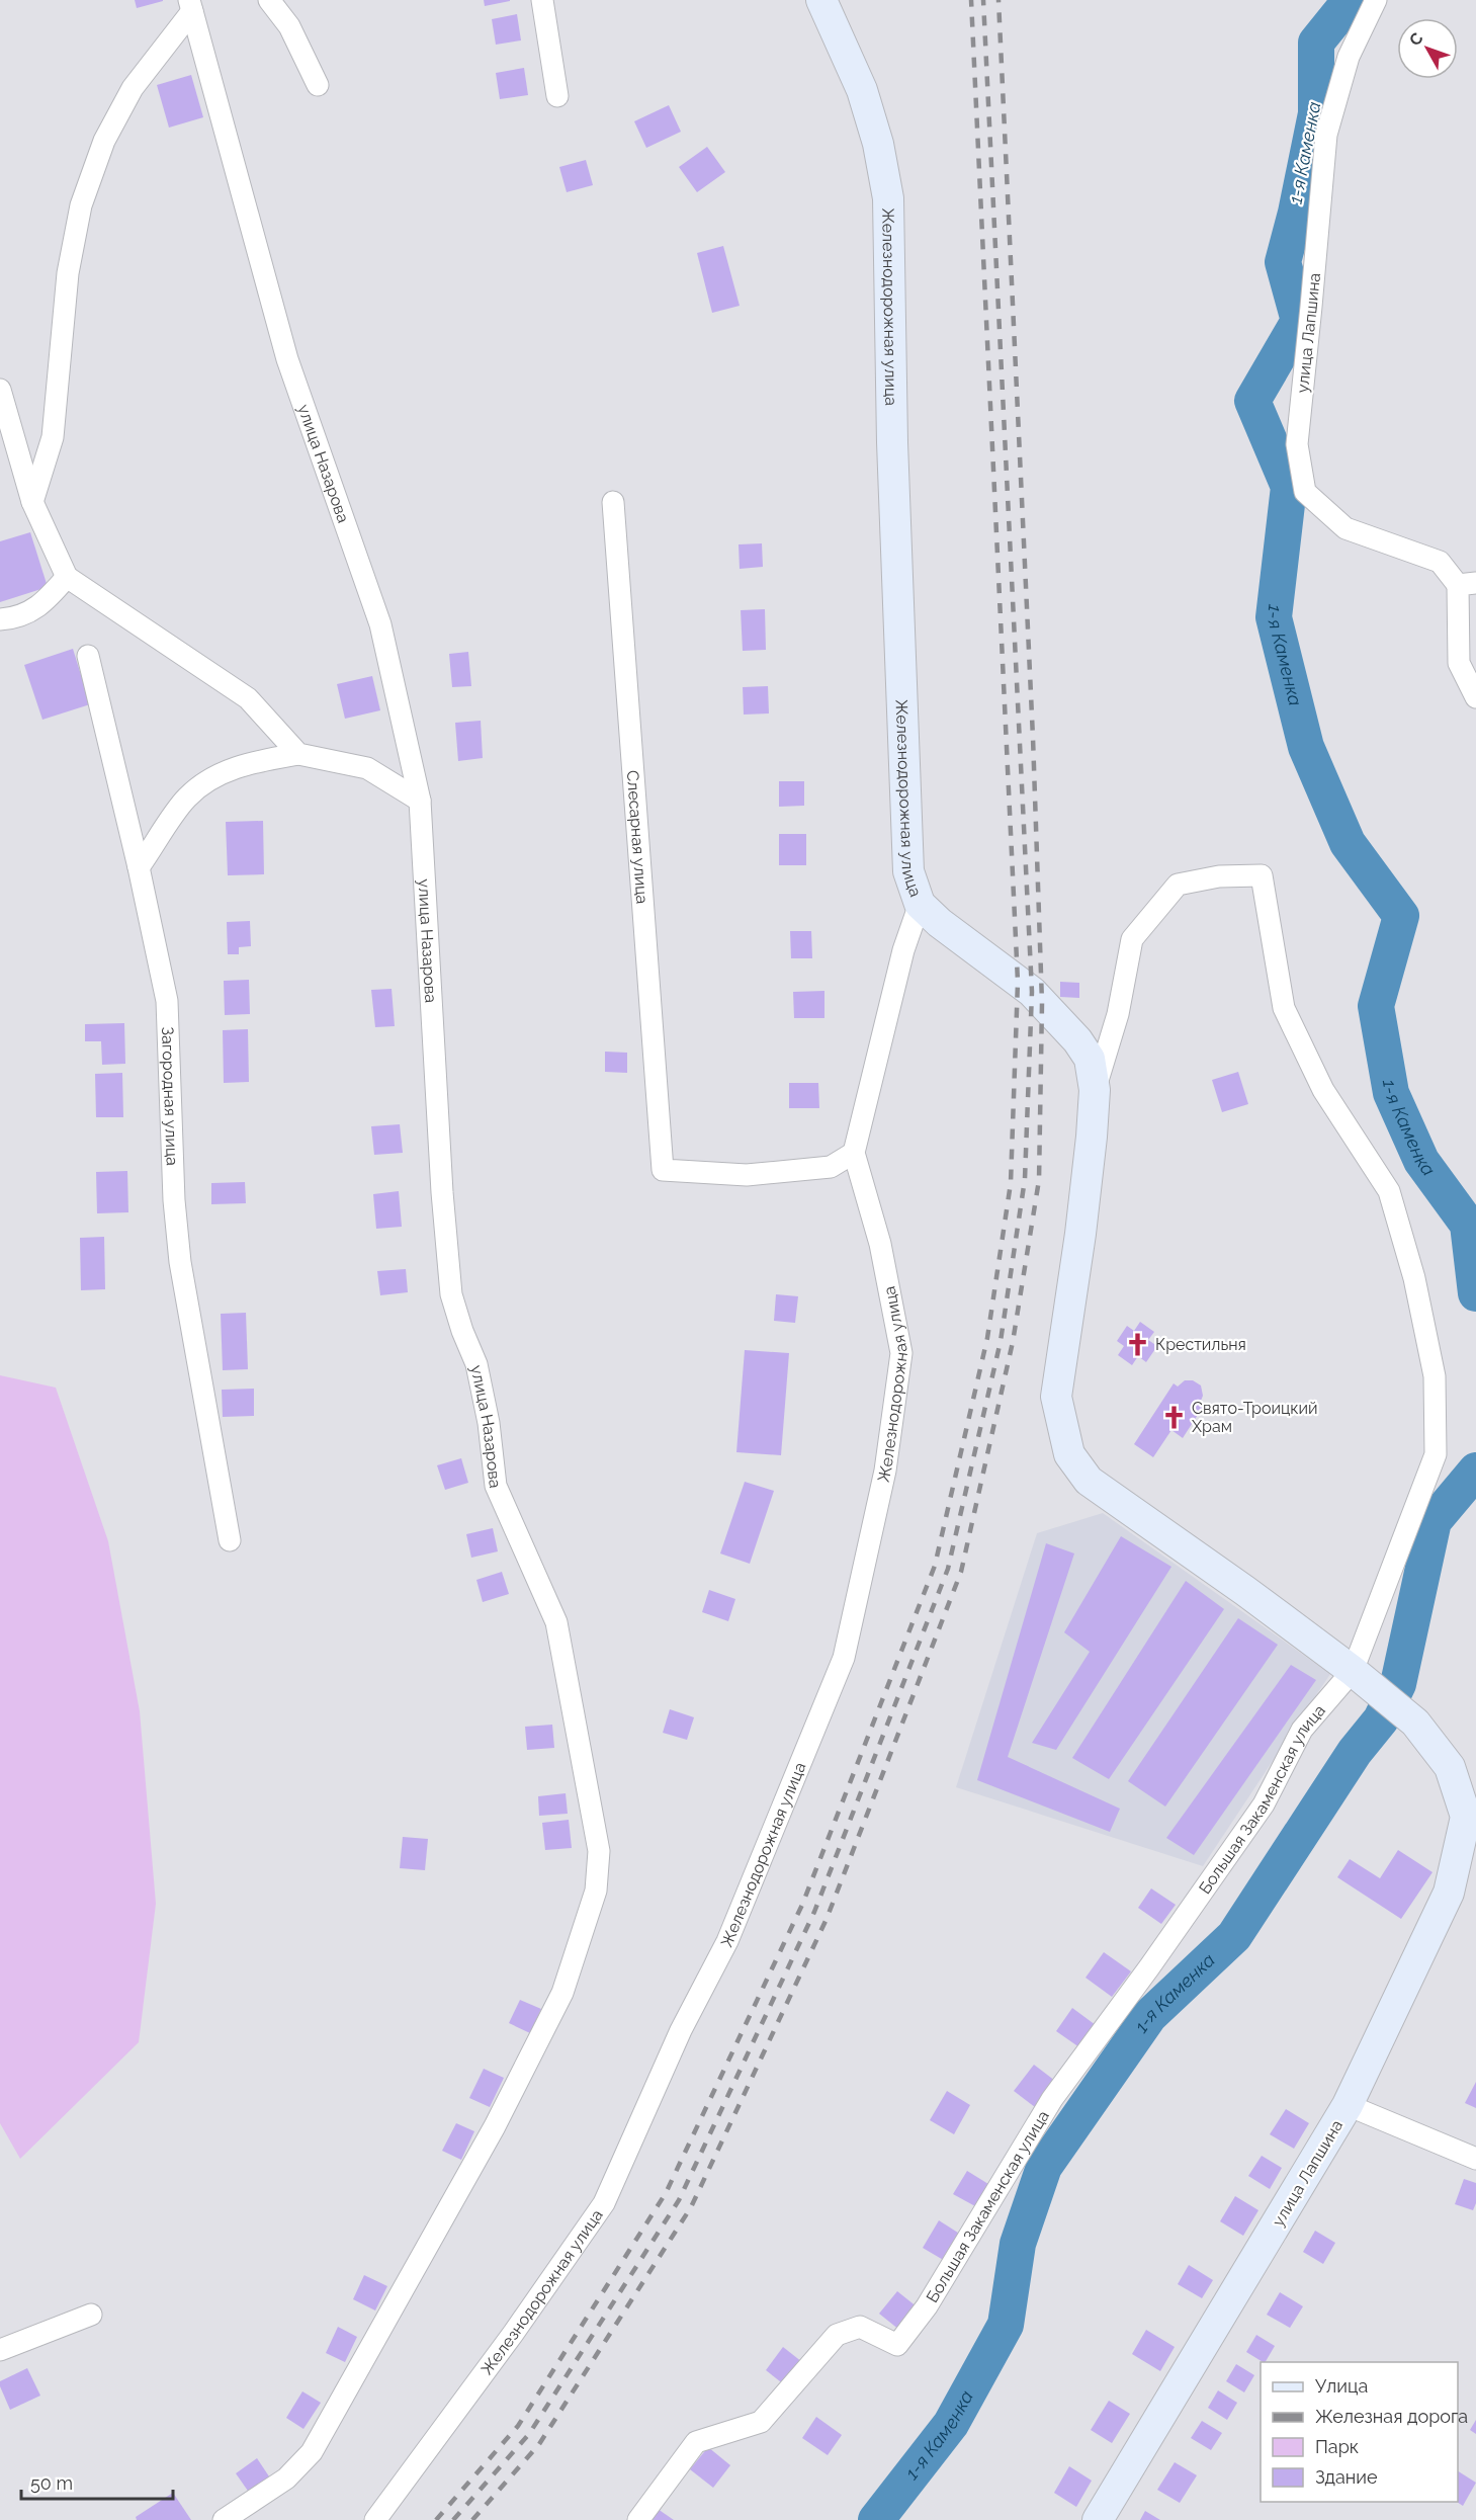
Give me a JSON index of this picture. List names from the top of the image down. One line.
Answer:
{"streets":{"street":["Железнодорожная улица","улица Лапшина","улица Назарова","Слесарная улица","Загородная улица","Большая Закаменская улица"]},"crossings":[["Железнодорожная улица","Слесарная улица"]],"water":["1-я Каменка"],"places":{"church":["Крестильня","Свято-Троицкий Храм"]},"legend":["Улица","Железная дорога","Парк","Здание"],"scale_bar":"50 m","north":"top left"}
